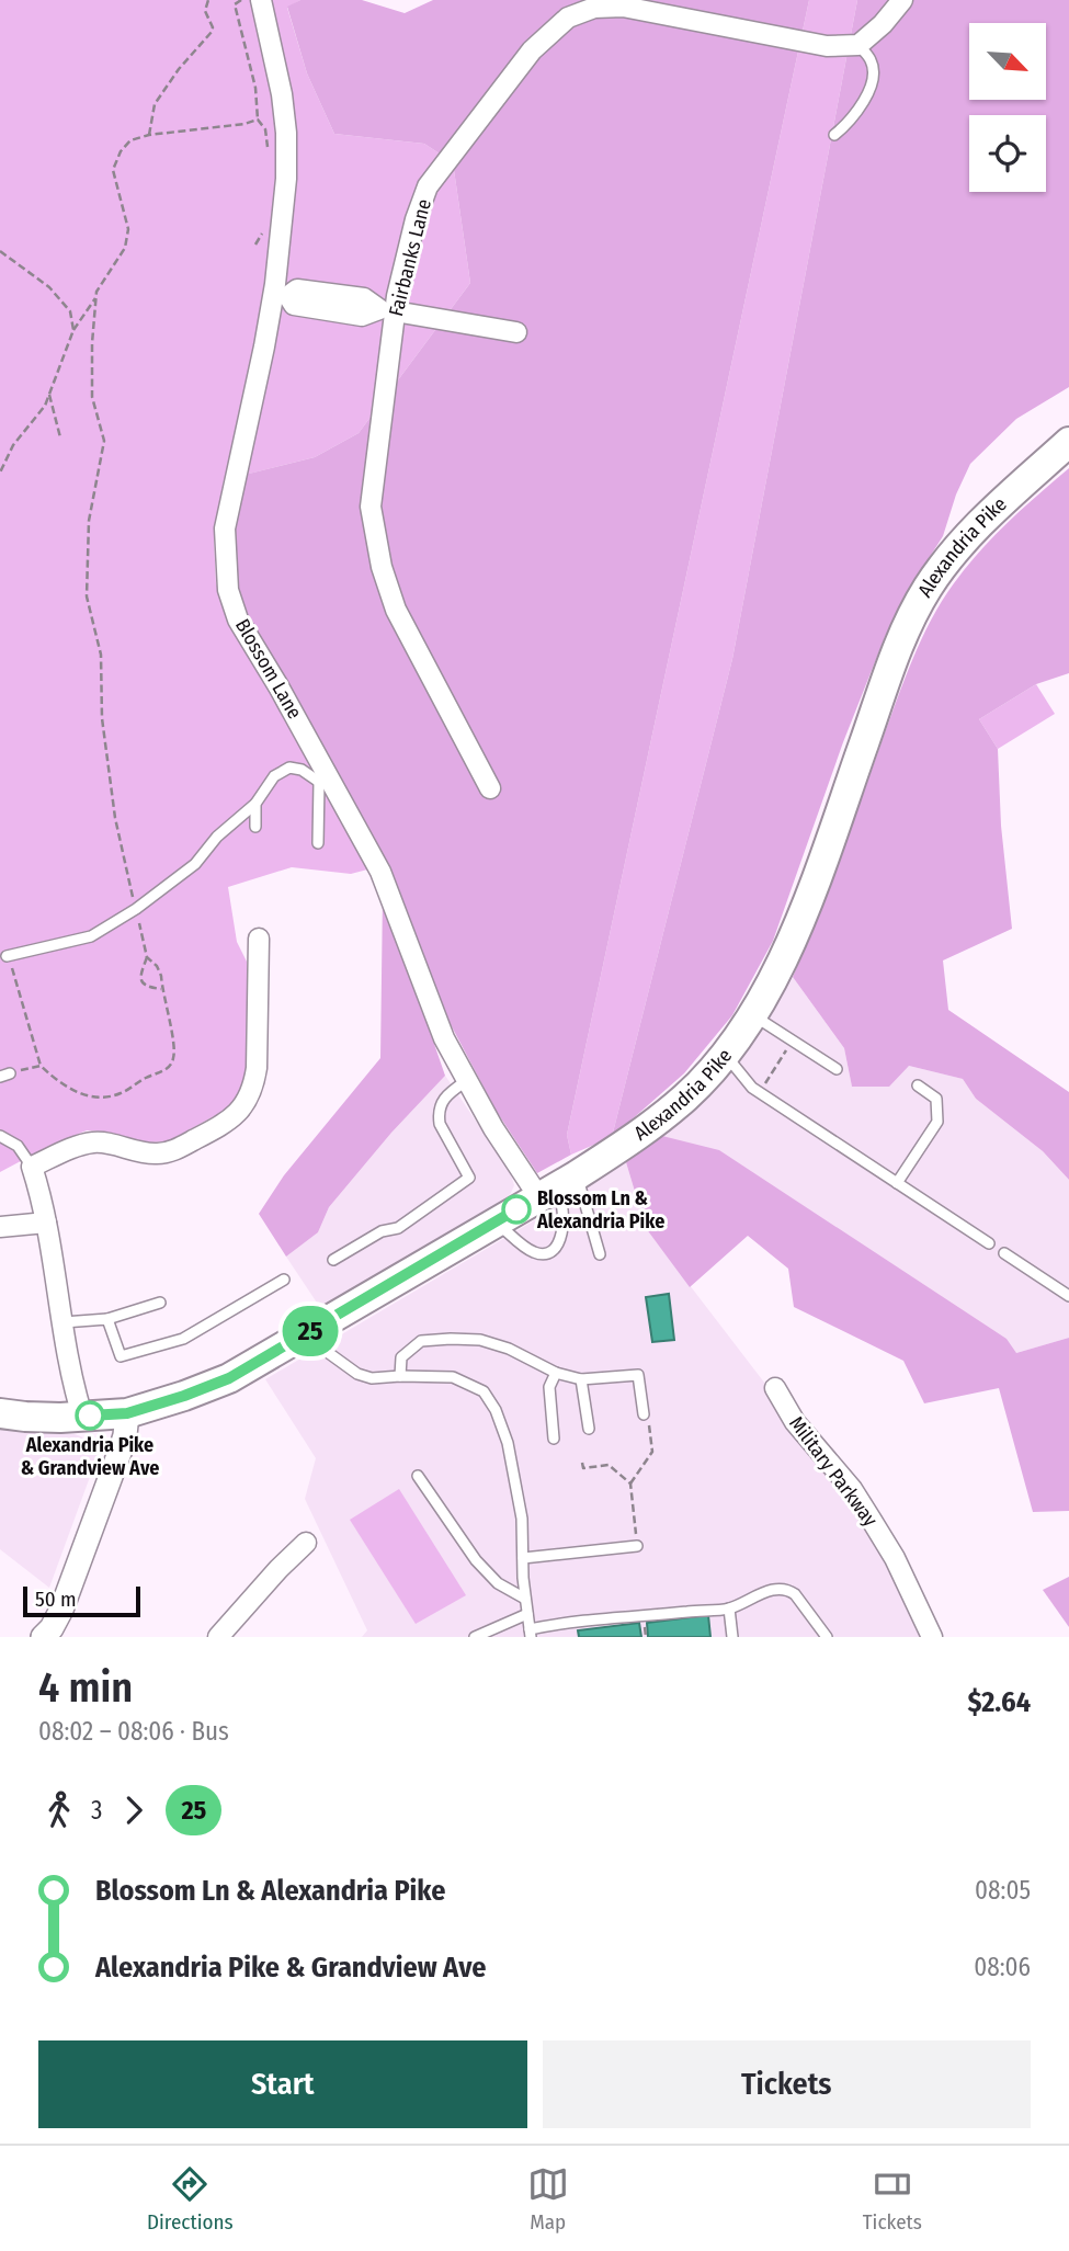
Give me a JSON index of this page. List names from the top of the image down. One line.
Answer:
{"streets":{"main road":["Alexandria Pike"],"street":["Fairbanks Lane","Blossom Lane","Military Parkway"]},"crossings":[["Alexandria Pike","Blossom Lane"]],"places":["Blossom Ln & Alexandria Pike","Alexandria Pike & Grandview Ave"],"lines":["bus line 25"],"scale_bar":"50 m","north":"bottom right","page":{"on_map":"25","scale":"50 m","heading":["4 min","08:02 – 08:06 · Bus","$2.64"],"legs":["3","25"],"list":[{"name":"Blossom Ln & Alexandria Pike","value":"08:05"},{"name":"Alexandria Pike & Grandview Ave","value":"08:06"}],"buttons":["Start","Tickets"],"tabs":["Directions","Map","Tickets"]}}
